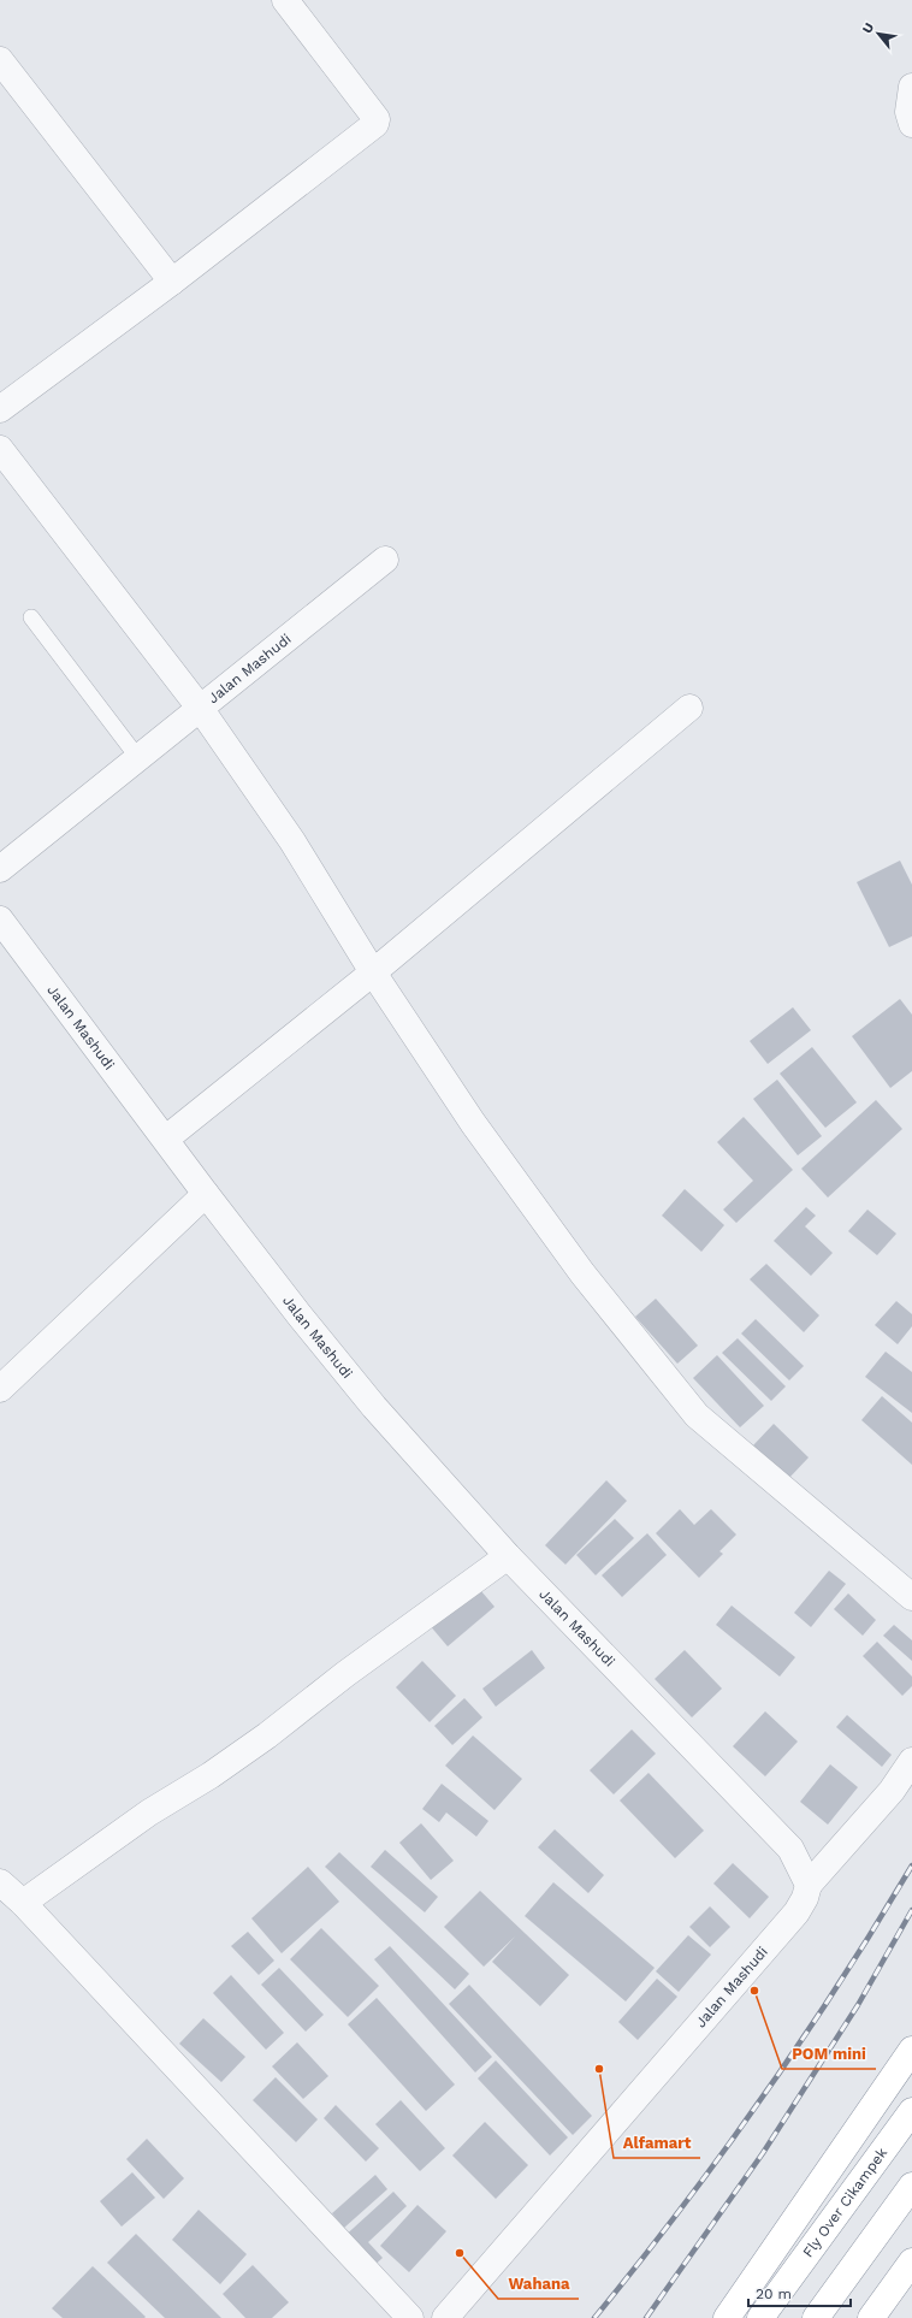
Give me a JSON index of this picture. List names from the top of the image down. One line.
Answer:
{"streets":{"highway":["Fly Over Cikampek"],"street":["Jalan Mashudi"]},"places":["POM mini","Alfamart","Wahana"],"scale_bar":"20 m","north":"top left"}
